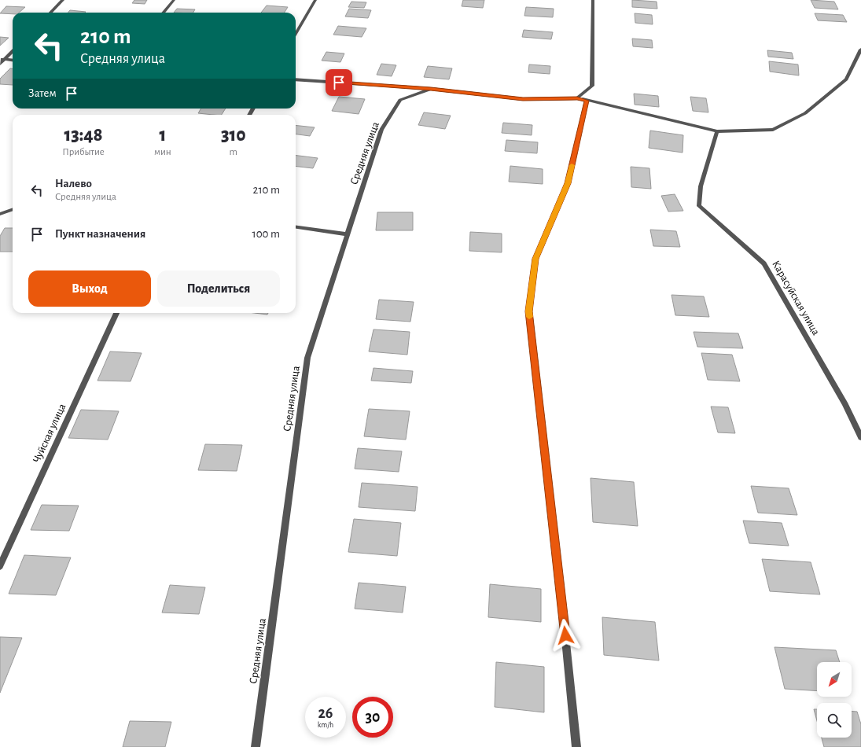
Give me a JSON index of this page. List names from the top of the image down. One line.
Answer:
{"streets":{"street":["Средняя улица","Карасуйская улица","Чуйская улица"]},"north":"bottom left","page":{"turn":["210 m","Средняя улица"],"then":"Затем","eta":["13:48","Прибытие","1","мин","310","m"],"list":[{"name":"Налево","note":"Средняя улица","value":"210 m"},{"name":"Пункт назначения","value":"100 m"}],"buttons":["Выход","Поделиться"],"speed":"26 km/h","limit":"30"}}
